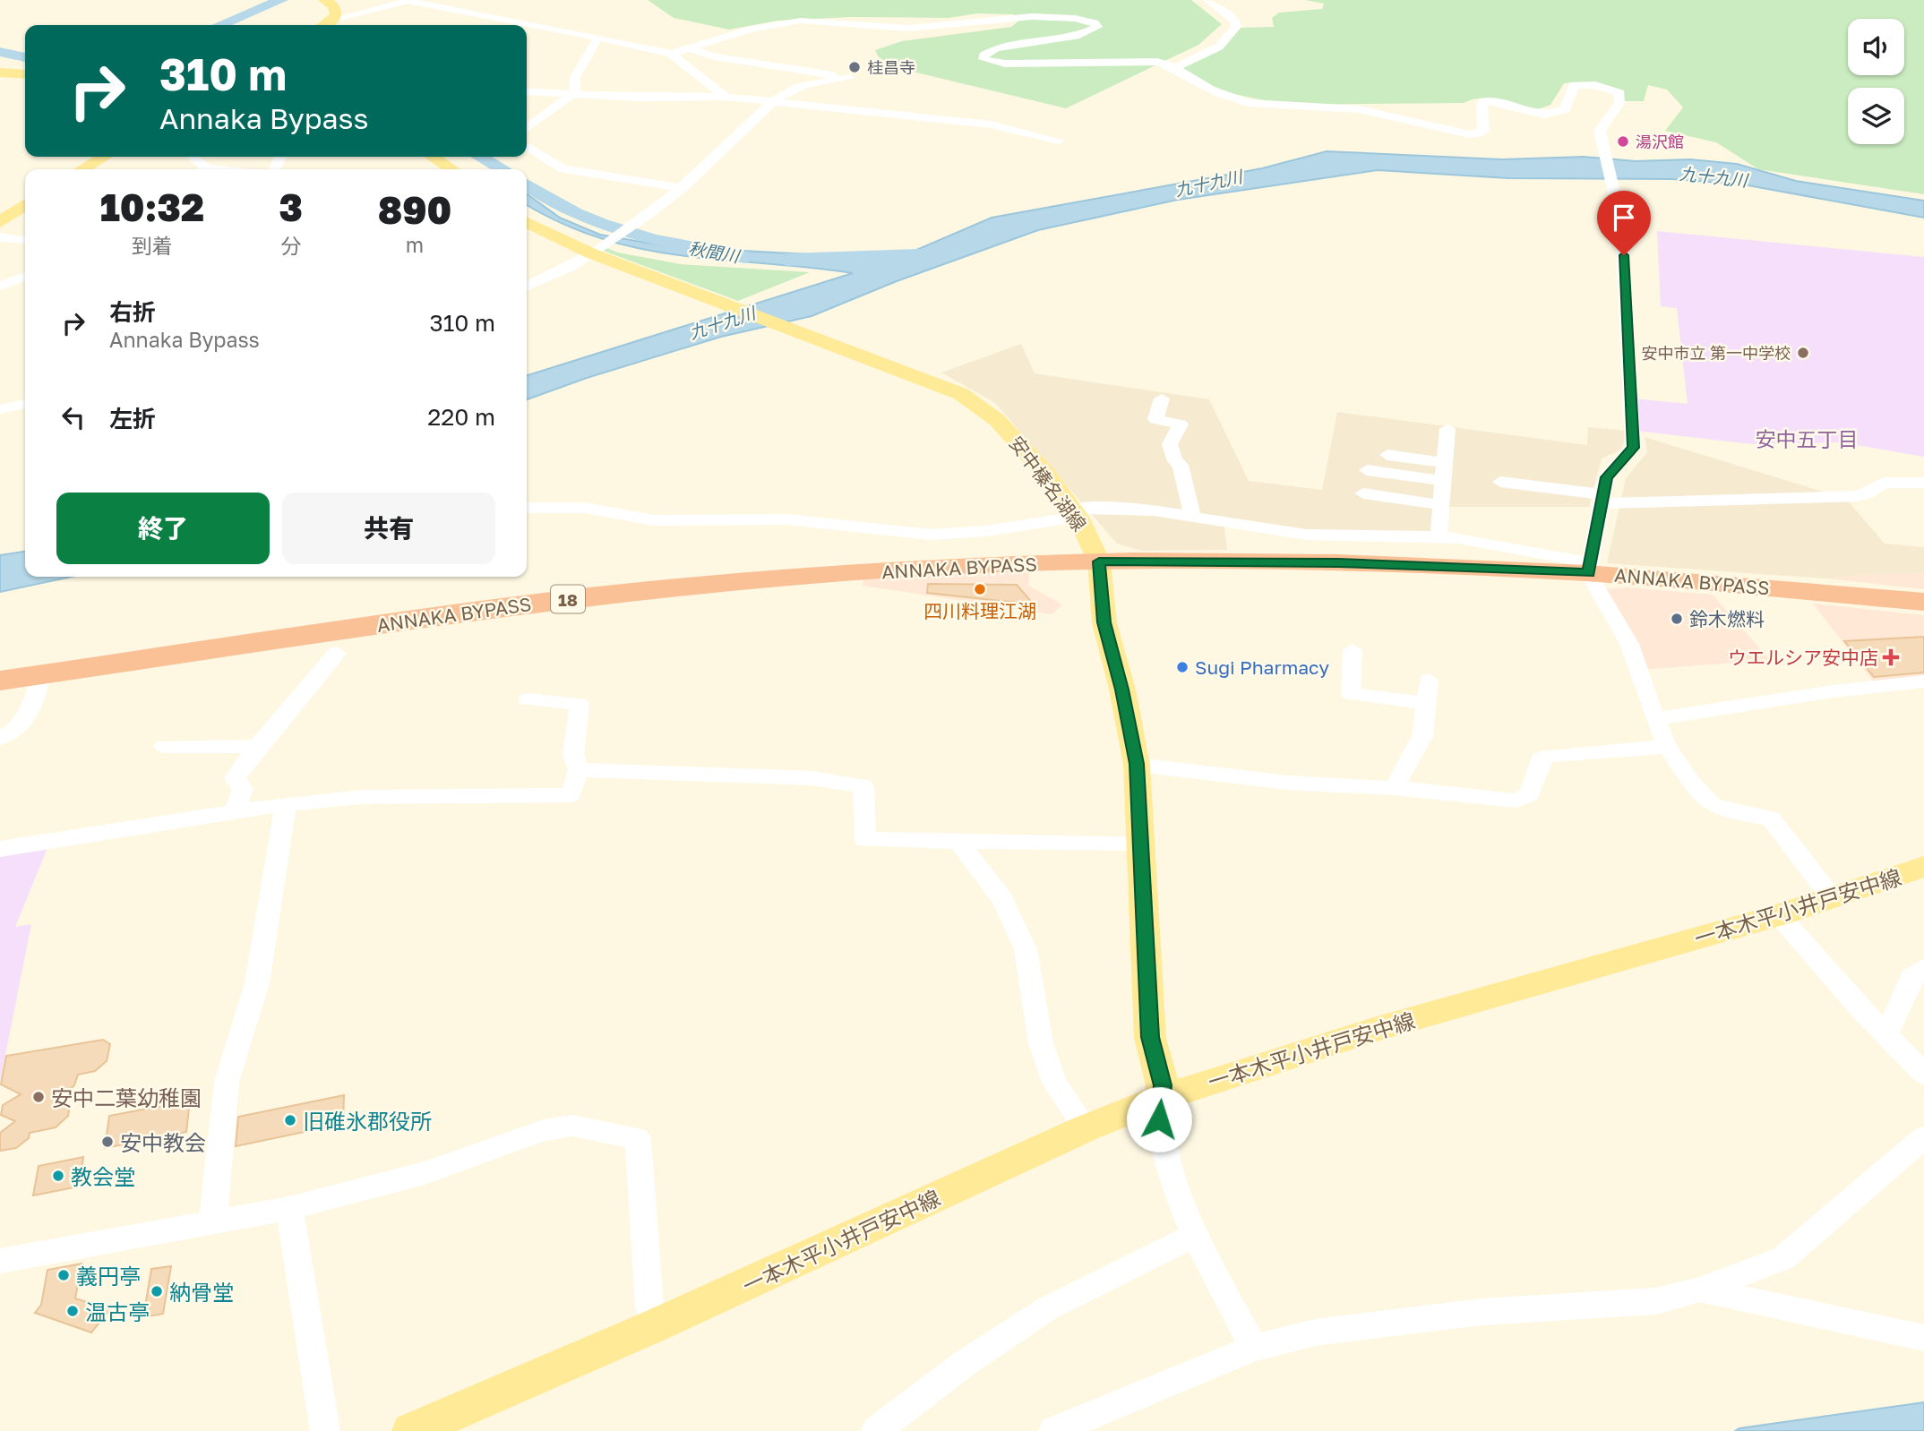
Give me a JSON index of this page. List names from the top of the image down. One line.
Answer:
{"streets":{"highway":["ANNAKA BYPASS","18"],"main road":["安中榛名湖線","一本木平小井戸安中線"]},"crossings":[["安中榛名湖線","ANNAKA BYPASS"],["安中榛名湖線","一本木平小井戸安中線"]],"districts":["安中五丁目"],"water":["九十九川","秋間川"],"places":{"other":["桂昌寺","湯沢館","安中市立 第一中学校","四川料理江湖","鈴木燃料","Sugi Pharmacy","安中二葉幼稚園","旧碓氷郡役所","安中教会","教会堂","義円亭","納骨堂","温古亭"],"health":["ウエルシア安中店"]},"page":{"turn":["310 m","Annaka Bypass"],"eta":["10:32","到着","3","分","890","m"],"list":[{"name":"右折","note":"Annaka Bypass","value":"310 m"},{"name":"左折","value":"220 m"}],"buttons":["終了","共有"]}}
